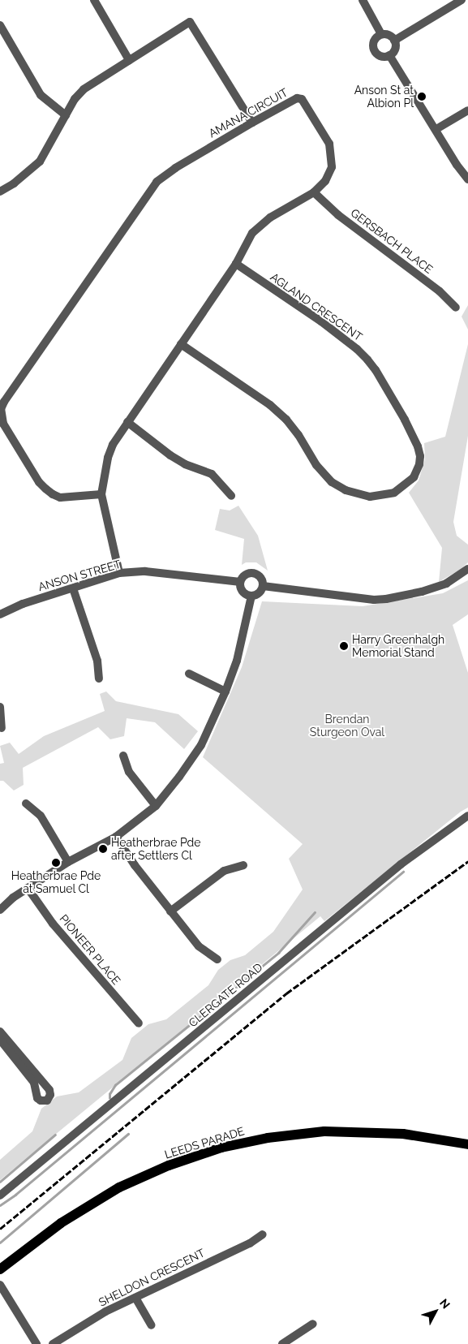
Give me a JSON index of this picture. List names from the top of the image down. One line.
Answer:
{"streets":{"main road":["LEEDS PARADE"],"street":["AMANA CIRCUIT","GERSBACH PLACE","AGLAND CRESCENT","ANSON STREET","PIONEER PLACE","CLERGATE ROAD","SHELDON CRESCENT"]},"crossings":[["AMANA CIRCUIT","GERSBACH PLACE"],["AMANA CIRCUIT","AGLAND CRESCENT"],["AMANA CIRCUIT","ANSON STREET"]],"parks":["Brendan Sturgeon Oval"],"places":["Anson St at Albion Pl","Harry Greenhalgh Memorial Stand","Heatherbrae Pde after Settlers Cl","Heatherbrae Pde at Samuel Cl"],"north":"top right"}
